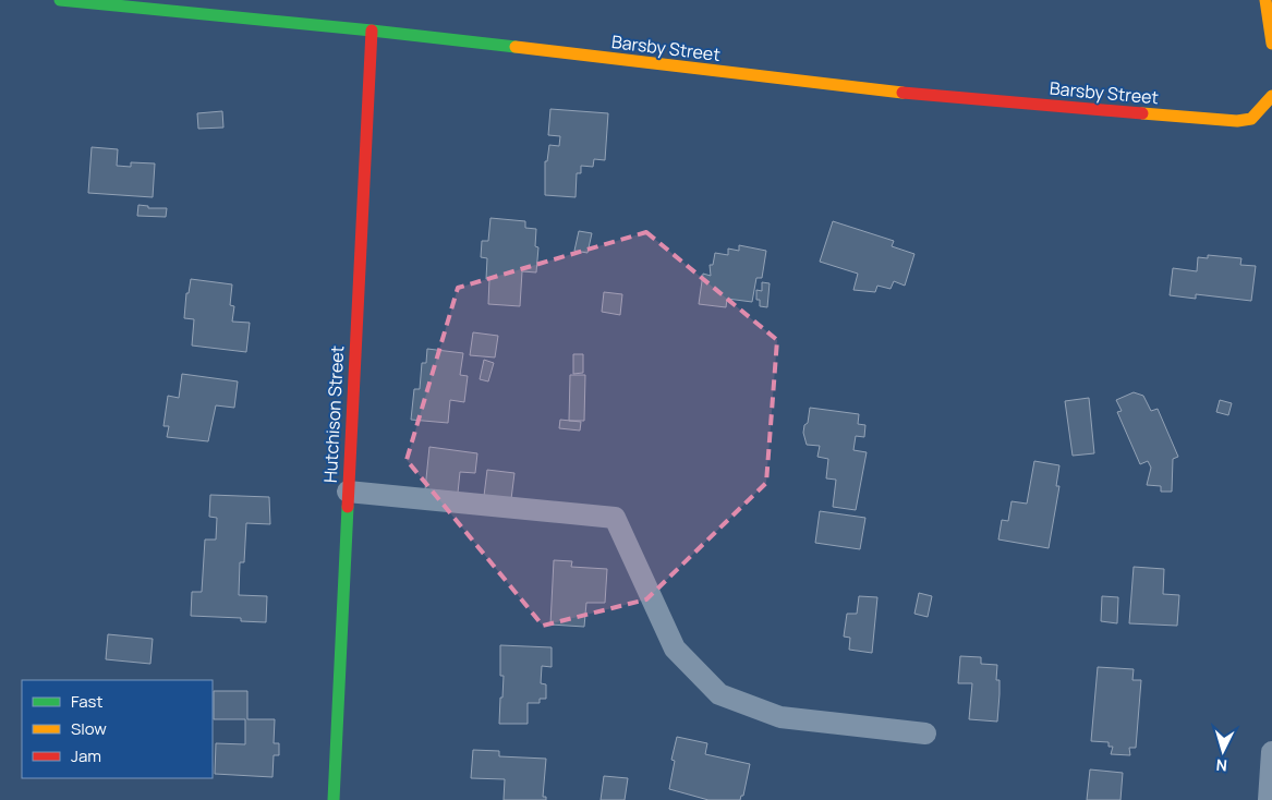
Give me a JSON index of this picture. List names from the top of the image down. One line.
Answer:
{"streets":{"street":["Barsby Street","Hutchison Street"]},"crossings":[["Barsby Street","Hutchison Street"]],"legend":["Fast","Slow","Jam"],"north":"bottom"}
